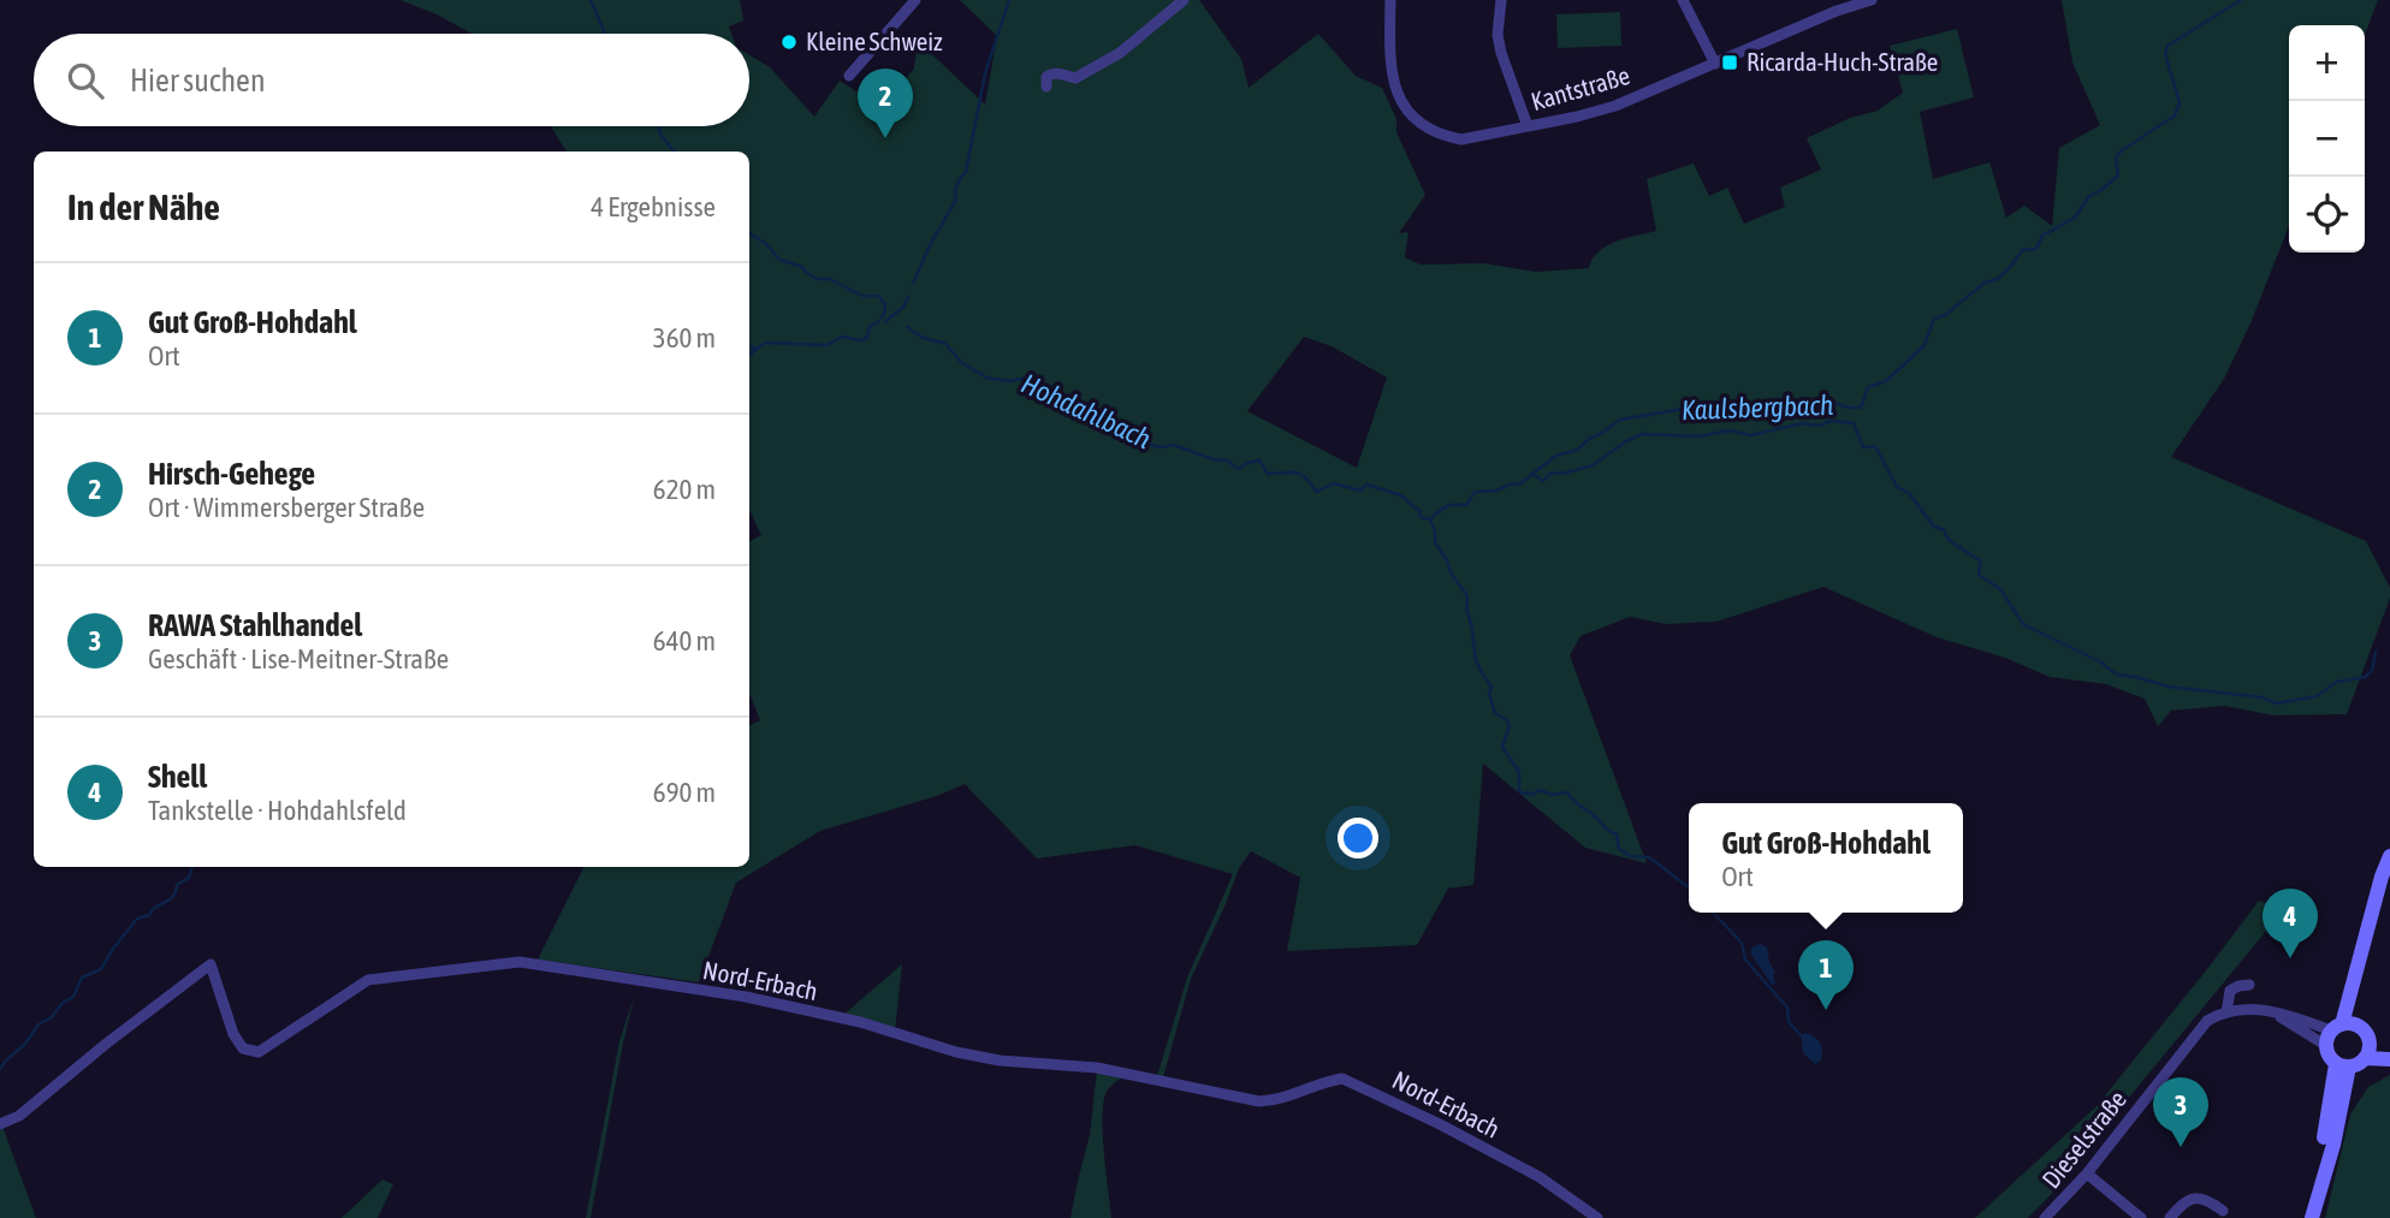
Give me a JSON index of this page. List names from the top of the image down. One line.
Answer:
{"streets":{"street":["Kantstraße","Nord-Erbach","Dieselstraße"]},"water":["Kaulsbergbach","Hohdahlbach"],"places":{"other":["Kleine Schweiz"],"transit":["Ricarda-Huch-Straße"]},"page":{"map_buttons":["+","−"],"search":"Hier suchen","pins":["2","4","1","3"],"heading":["In der Nähe","4 Ergebnisse"],"list":[{"mark":"1","name":"Gut Groß-Hohdahl","note":"Ort","value":"360 m"},{"mark":"2","name":"Hirsch-Gehege","note":"Ort · Wimmersberger Straße","value":"620 m"},{"mark":"3","name":"RAWA Stahlhandel","note":"Geschäft · Lise-Meitner-Straße","value":"640 m"},{"mark":"4","name":"Shell","note":"Tankstelle · Hohdahlsfeld","value":"690 m"}],"popup":["Gut Groß-Hohdahl","Ort"]}}
